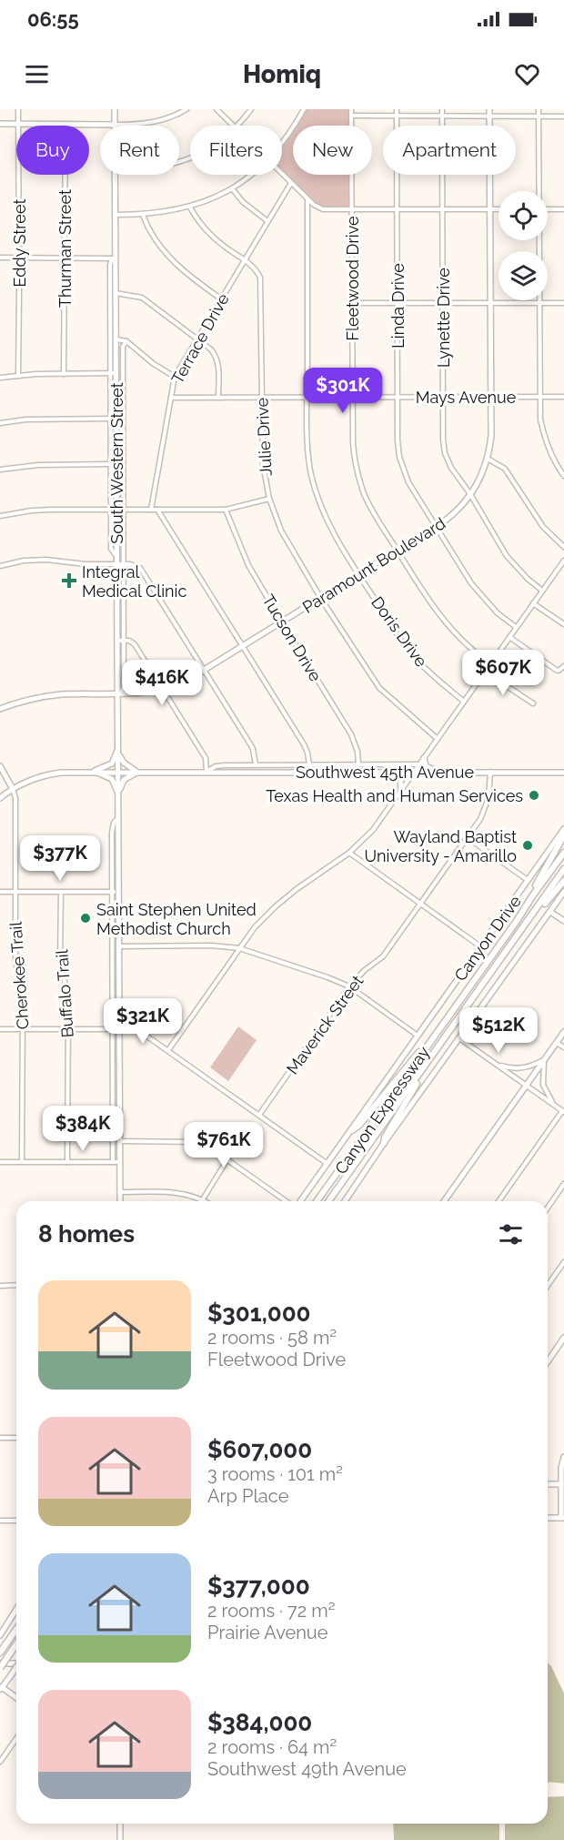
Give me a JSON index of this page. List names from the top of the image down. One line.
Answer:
{"streets":{"highway":["Canyon Expressway"],"main road":["South Western Street","Paramount Boulevard","Southwest 45th Avenue","Canyon Drive"],"street":["Eddy Street","Thurman Street","Fleetwood Drive","Linda Drive","Lynette Drive","Terrace Drive","Mays Avenue","Julie Drive","Doris Drive","Tucson Drive","Cherokee Trail","Buffalo Trail","Maverick Street"]},"crossings":[["Fleetwood Drive","Mays Avenue"],["Fleetwood Drive","Paramount Boulevard"],["Linda Drive","Mays Avenue"],["Linda Drive","Paramount Boulevard"],["Lynette Drive","Mays Avenue"],["Lynette Drive","Paramount Boulevard"],["Terrace Drive","Mays Avenue"],["Terrace Drive","Julie Drive"],["Mays Avenue","Julie Drive"],["Mays Avenue","Paramount Boulevard"],["Mays Avenue","Doris Drive"],["Julie Drive","Paramount Boulevard"],["South Western Street","Paramount Boulevard"],["South Western Street","Southwest 45th Avenue"],["Paramount Boulevard","Doris Drive"],["Paramount Boulevard","Tucson Drive"],["Tucson Drive","Southwest 45th Avenue"],["Southwest 45th Avenue","Cherokee Trail"],["Southwest 45th Avenue","Maverick Street"]],"places":{"health":["Integral Medical Clinic"],"other":["Texas Health and Human Services","Wayland Baptist University - Amarillo","Saint Stephen United Methodist Church"]},"page":{"status":"06:55","header":"Homiq","chip":["Buy","Rent","Filters","New","Apartment"],"price":["$301K","$607K","$416K","$377K","$321K","$512K","$384K","$761K"],"heading":"8 homes","list":[{"name":"$301,000","note":"2 rooms · 58 m² · Fleetwood Drive"},{"name":"$607,000","note":"3 rooms · 101 m² · Arp Place"},{"name":"$377,000","note":"2 rooms · 72 m² · Prairie Avenue"},{"name":"$384,000","note":"2 rooms · 64 m² · Southwest 49th Avenue"}]}}
